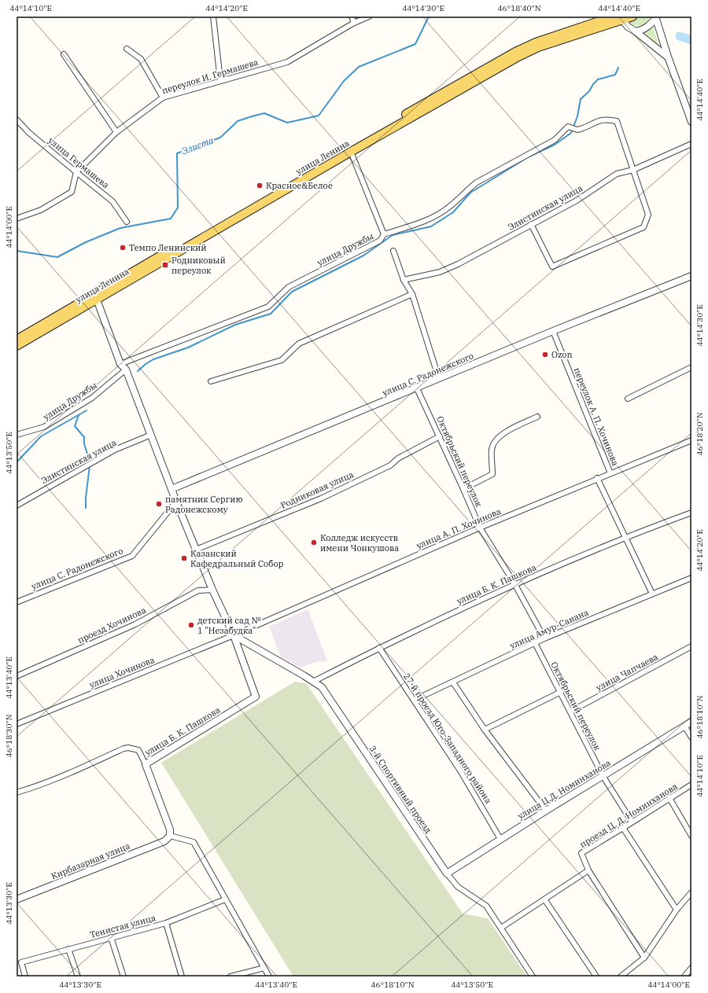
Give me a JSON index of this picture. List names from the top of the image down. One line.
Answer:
{"streets":{"main road":["улица Ленина"],"street":["переулок И. Гермашева","улица Гермашева","Элистинская улица","улица Дружбы","улица С. Радонежского","переулок А. П. Хочинова","Октябрьский переулок","Родниковая улица","улица А. П. Хочинова","улица Б. К. Пашкова","проезд Хочинова","улица Амур-Санана","улица Хочинова","улица Чапчаева","27-й проезд Юго-Западного района","3-й Спортивный проезд","улица Ц.Д. Номинханова","проезд Ц. Д. Номинханова","Кирбазарная улица","Тенистая улица"]},"crossings":[["переулок И. Гермашева","улица Гермашева"],["Элистинская улица","улица Дружбы"],["улица С. Радонежского","переулок А. П. Хочинова"],["улица С. Радонежского","Октябрьский переулок"],["переулок А. П. Хочинова","улица А. П. Хочинова"],["Октябрьский переулок","Родниковая улица"],["Октябрьский переулок","улица А. П. Хочинова"],["Октябрьский переулок","улица Б. К. Пашкова"],["Октябрьский переулок","улица Амур-Санана"],["Октябрьский переулок","улица Чапчаева"],["Октябрьский переулок","улица Ц.Д. Номинханова"],["Октябрьский переулок","проезд Ц. Д. Номинханова"],["улица А. П. Хочинова","улица Б. К. Пашкова"],["улица А. П. Хочинова","улица Хочинова"],["улица А. П. Хочинова","3-й Спортивный проезд"],["улица Б. К. Пашкова","улица Хочинова"],["улица Б. К. Пашкова","27-й проезд Юго-Западного района"],["улица Б. К. Пашкова","3-й Спортивный проезд"],["улица Амур-Санана","27-й проезд Юго-Западного района"],["улица Хочинова","3-й Спортивный проезд"],["27-й проезд Юго-Западного района","улица Ц.Д. Номинханова"],["3-й Спортивный проезд","улица Ц.Д. Номинханова"]],"water":["Элиста"],"places":{"other":["Красное&Белое","Темпо Ленинский","Ozon","памятник Сергию Радонежскому","Колледж искусств имени Чонкушова","Казанский Кафедральный Собор","детский сад № 1 \"Незабудка\""],"transit":["Родниковый переулок"]},"coordinates":["44°14'10\"E","44°14'20\"E","44°14'30\"E","46°18'40\"N","44°14'40\"E","44°14'00\"E","46°18'20\"N","44°13'50\"E","44°13'40\"E","46°18'10\"N","46°18'30\"N","44°13'30\"E"]}
